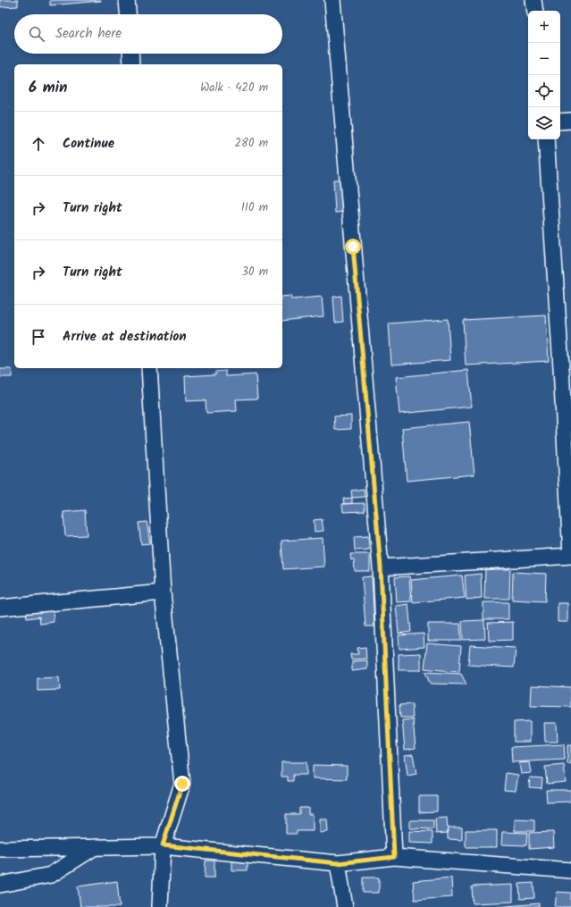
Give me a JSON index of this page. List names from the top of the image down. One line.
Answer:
{"page":{"map_buttons":["+","−"],"search":"Search here","heading":["6 min","Walk · 420 m"],"list":[["Continue","280 m"],["Turn right","110 m"],["Turn right","30 m"],"Arrive at destination"]}}
